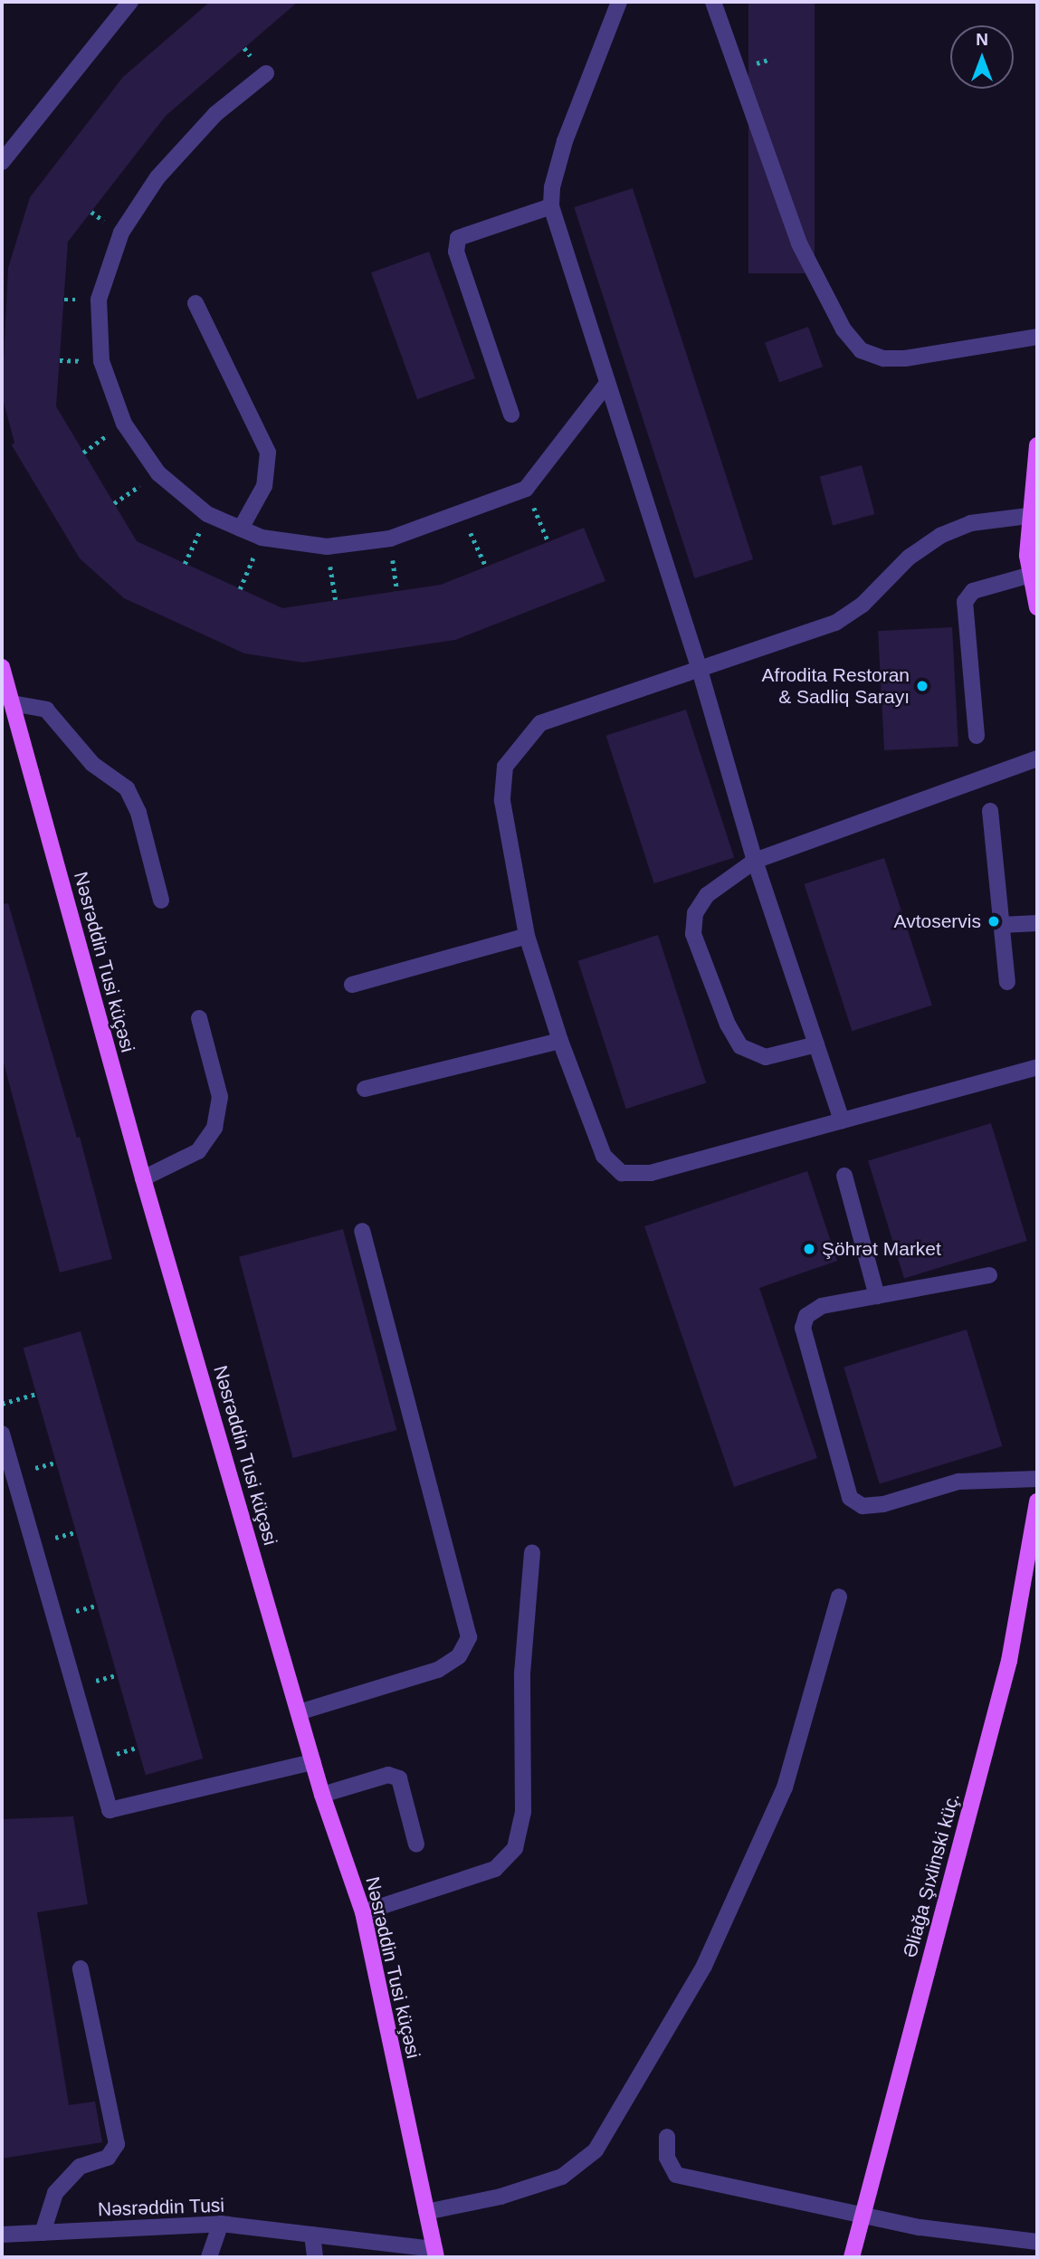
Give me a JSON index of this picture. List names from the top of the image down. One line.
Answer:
{"streets":{"main road":["Nəsrəddin Tusi küçəsi","Əliağa Şıxlinski küç."],"street":["Nəsrəddin Tusi"]},"crossings":[["Nəsrəddin Tusi küçəsi","Nəsrəddin Tusi"]],"places":["Afrodita Restoran & Sadliq Sarayı","Avtoservis","Şöhrət Market"],"north":"top"}
